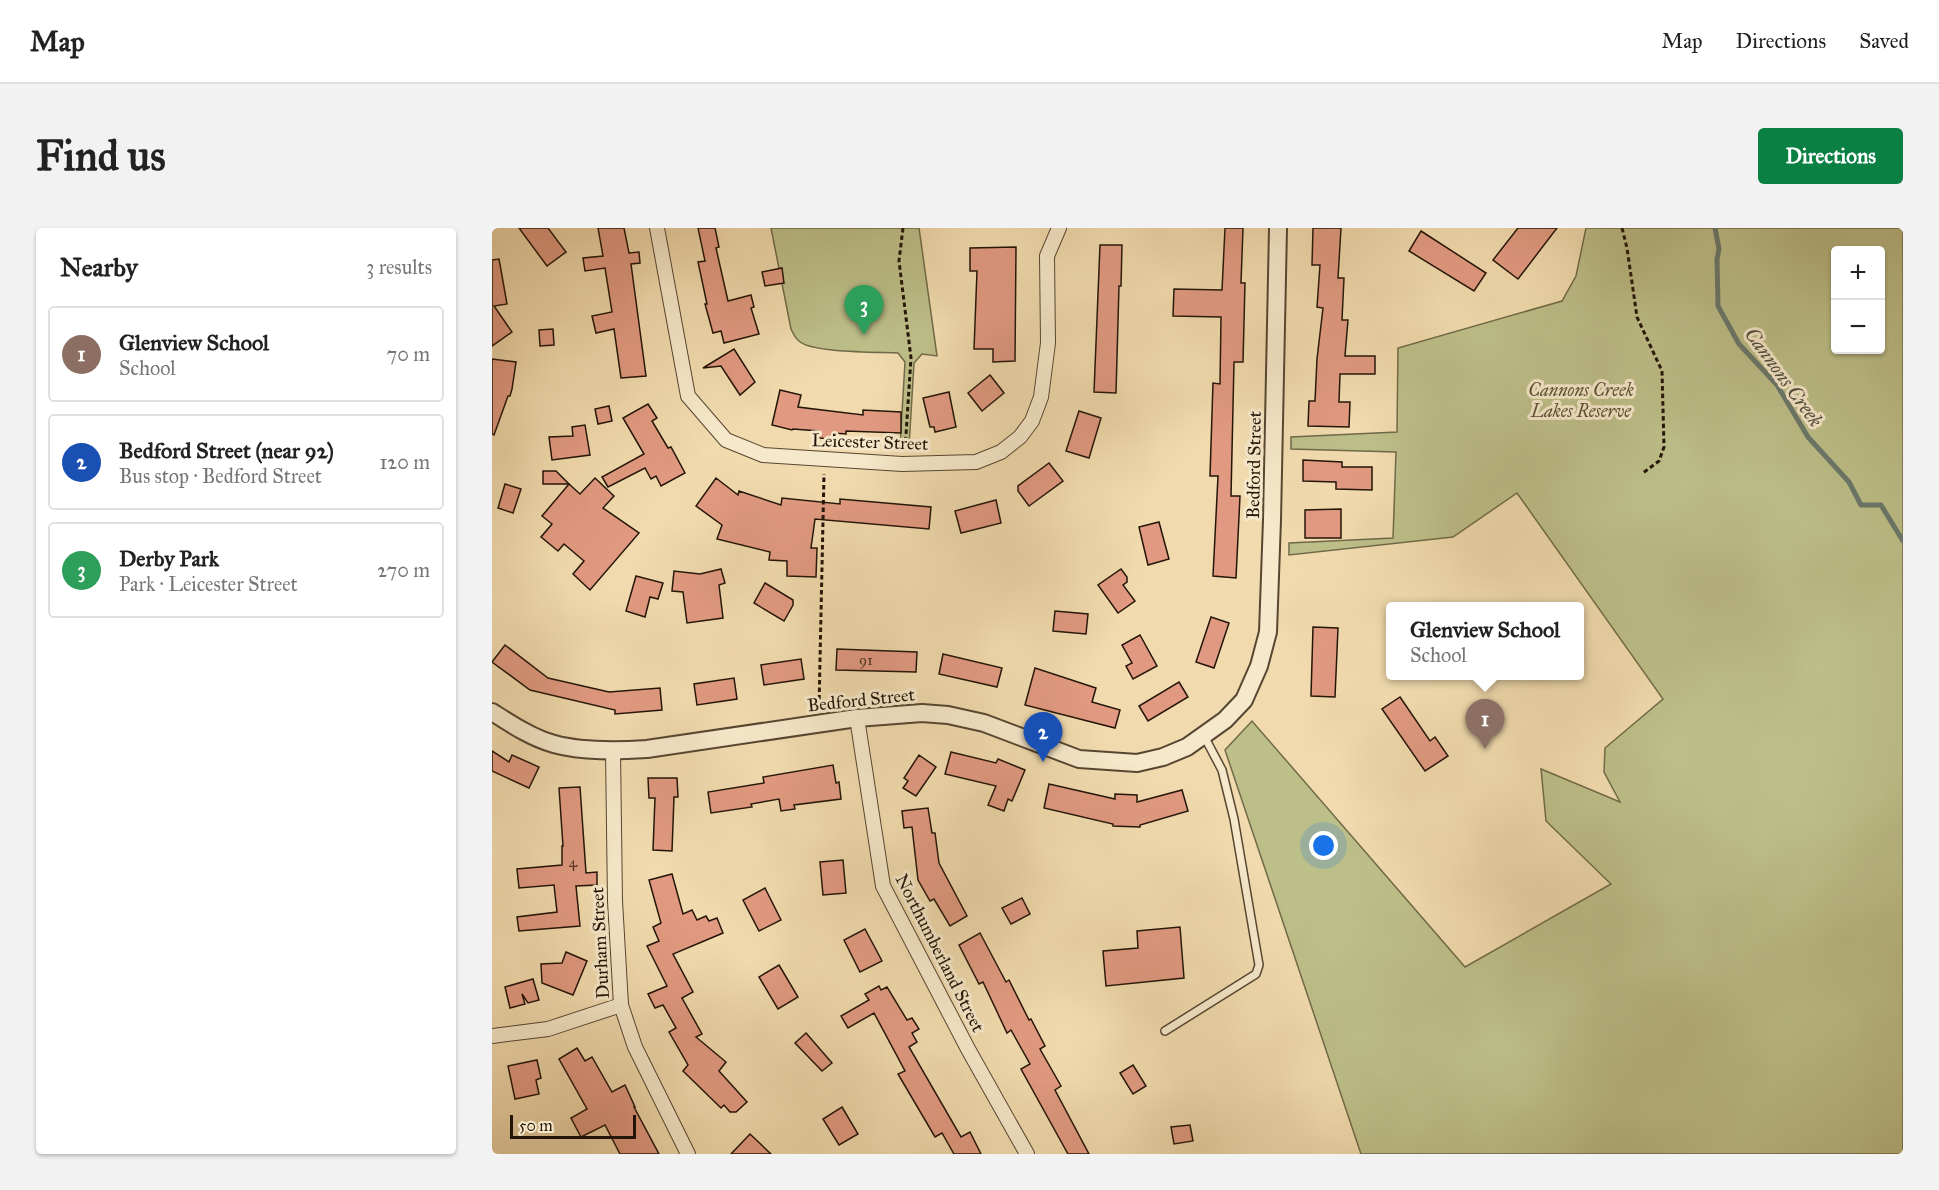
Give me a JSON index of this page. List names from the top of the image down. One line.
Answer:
{"streets":{"street":["Leicester Street","Bedford Street","Durham Street","Northumberland Street"]},"crossings":[["Bedford Street","Durham Street"],["Bedford Street","Northumberland Street"]],"water":["Cannons Creek"],"parks":["Cannons Creek Lakes Reserve"],"house_numbers":["91","4"],"scale_bar":"50 m","page":{"header":"Map","nav":["Map","Directions","Saved"],"buttons":"Directions","title":"Find us","heading":["Nearby","3 results"],"map_buttons":["+","−"],"pins":["3","1","2"],"list":[{"mark":"1","name":"Glenview School","note":"School","value":"70 m"},{"mark":"2","name":"Bedford Street (near 92)","note":"Bus stop · Bedford Street","value":"120 m"},{"mark":"3","name":"Derby Park","note":"Park · Leicester Street","value":"270 m"}],"popup":["Glenview School","School"],"scale":"50 m"}}
